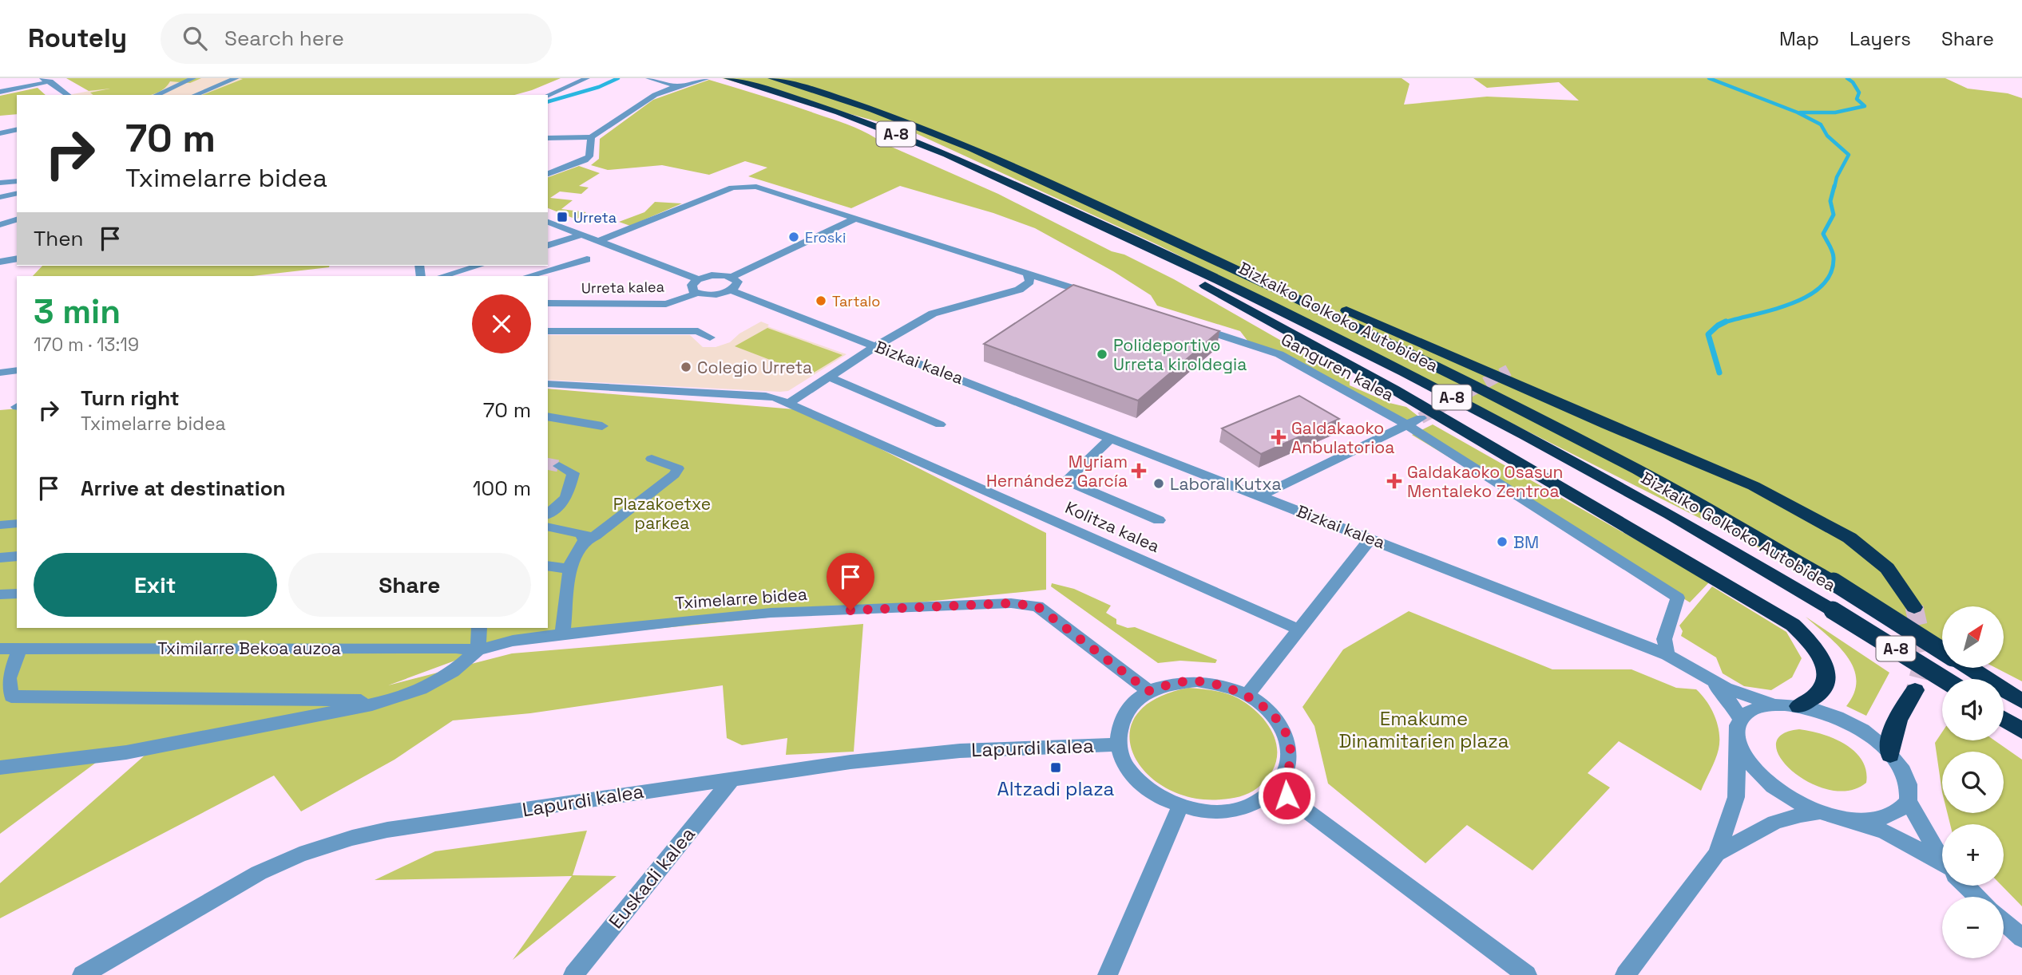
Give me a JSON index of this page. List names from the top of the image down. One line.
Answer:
{"streets":{"highway":["A-8","Bizkaiko Golkoko Autobidea"],"street":["Urreta kalea","Bizkai kalea","Ganguren kalea","Kolitza kalea","Tximelarre bidea","Tximilarre Bekoa auzoa","Lapurdi kalea","Euskadi kalea"]},"crossings":[["Urreta kalea","Bizkai kalea"],["Bizkai kalea","Ganguren kalea"],["Bizkai kalea","Kolitza kalea"],["Tximelarre bidea","Tximilarre Bekoa auzoa"],["Tximelarre bidea","Lapurdi kalea"],["Lapurdi kalea","Euskadi kalea"]],"parks":["Plazakoetxe parkea","Emakume Dinamitarien plaza"],"places":{"transit":["Urreta","Altzadi plaza"],"other":["Eroski","Tartalo","Polideportivo Urreta kiroldegia","Colegio Urreta","Laboral Kutxa","BM"],"health":["Galdakaoko Anbulatorioa","Myriam Hernández García","Galdakaoko Osasun Mentaleko Zentroa"]},"north":"top right","page":{"header":"Routely","search":"Search here","nav":["Map","Layers","Share"],"turn":["70 m","Tximelarre bidea"],"then":"Then","heading":["3 min","170 m · 13:19"],"list":[{"name":"Turn right","note":"Tximelarre bidea","value":"70 m"},{"name":"Arrive at destination","value":"100 m"}],"buttons":["Exit","Share"],"map_buttons":["+","−"]}}
